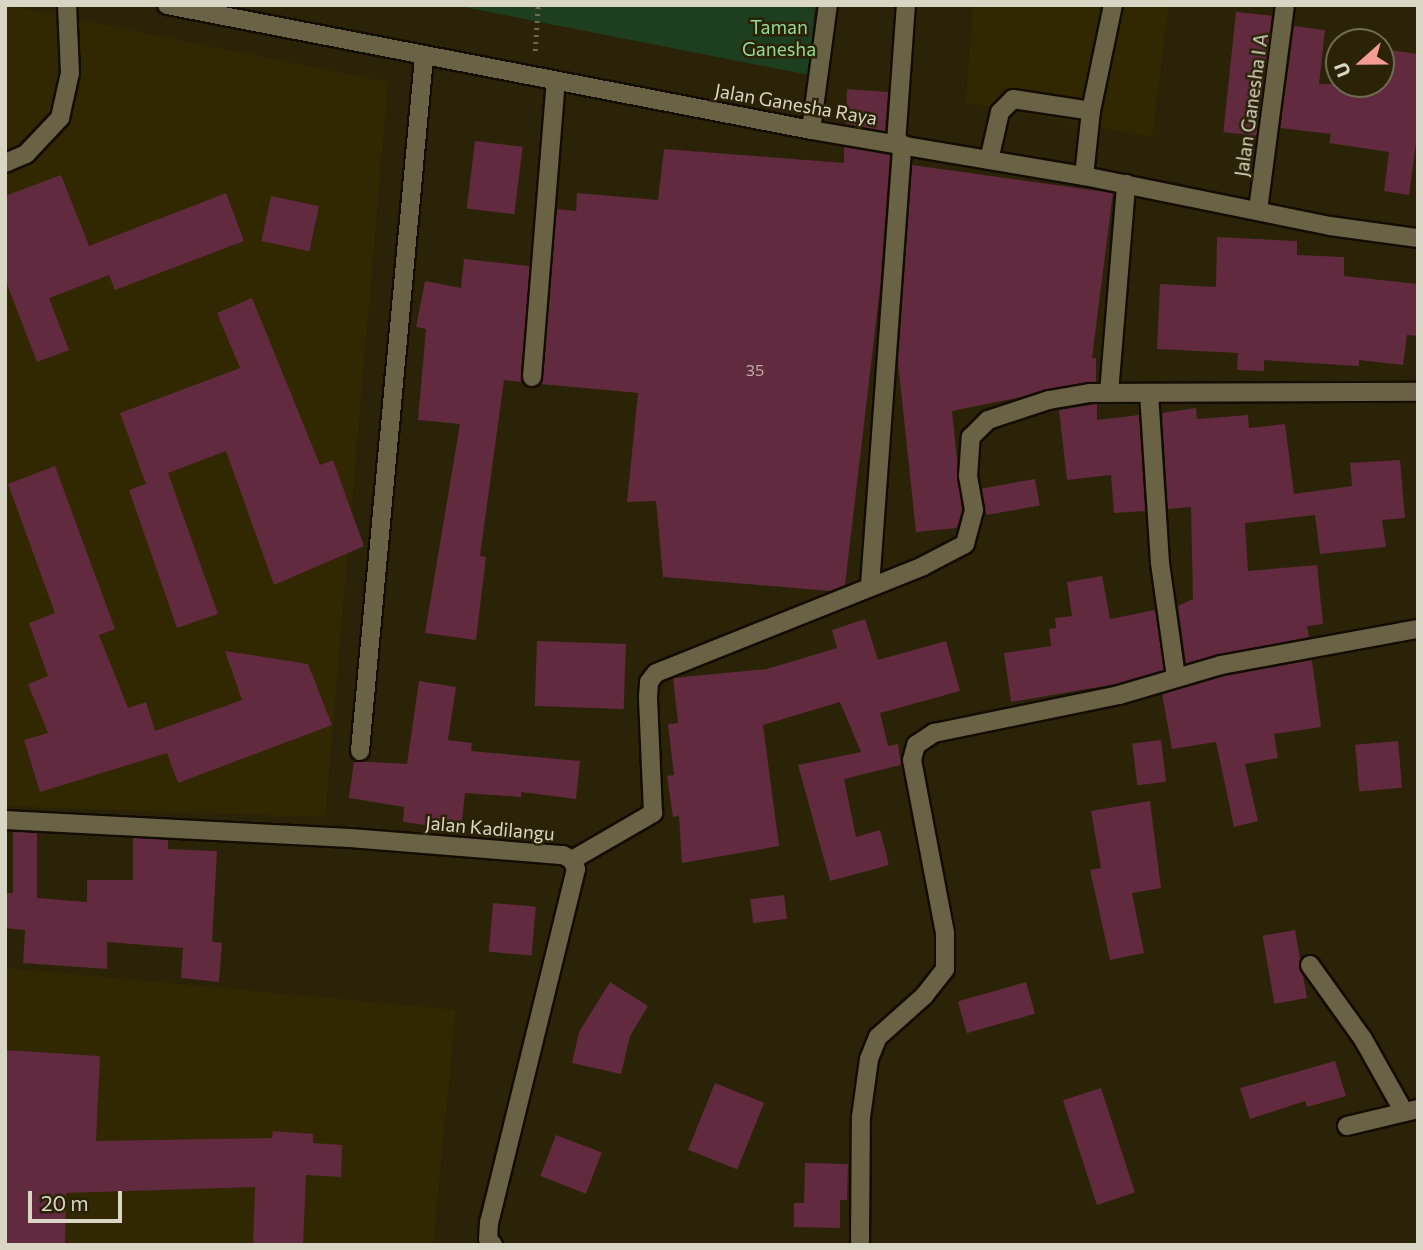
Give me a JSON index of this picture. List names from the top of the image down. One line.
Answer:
{"streets":{"street":["Jalan Ganesha Raya","Jalan Ganesha I A","Jalan Kadilangu"]},"crossings":[["Jalan Ganesha Raya","Jalan Ganesha I A"]],"parks":["Taman Ganesha"],"house_numbers":["35"],"scale_bar":"20 m","north":"left"}
